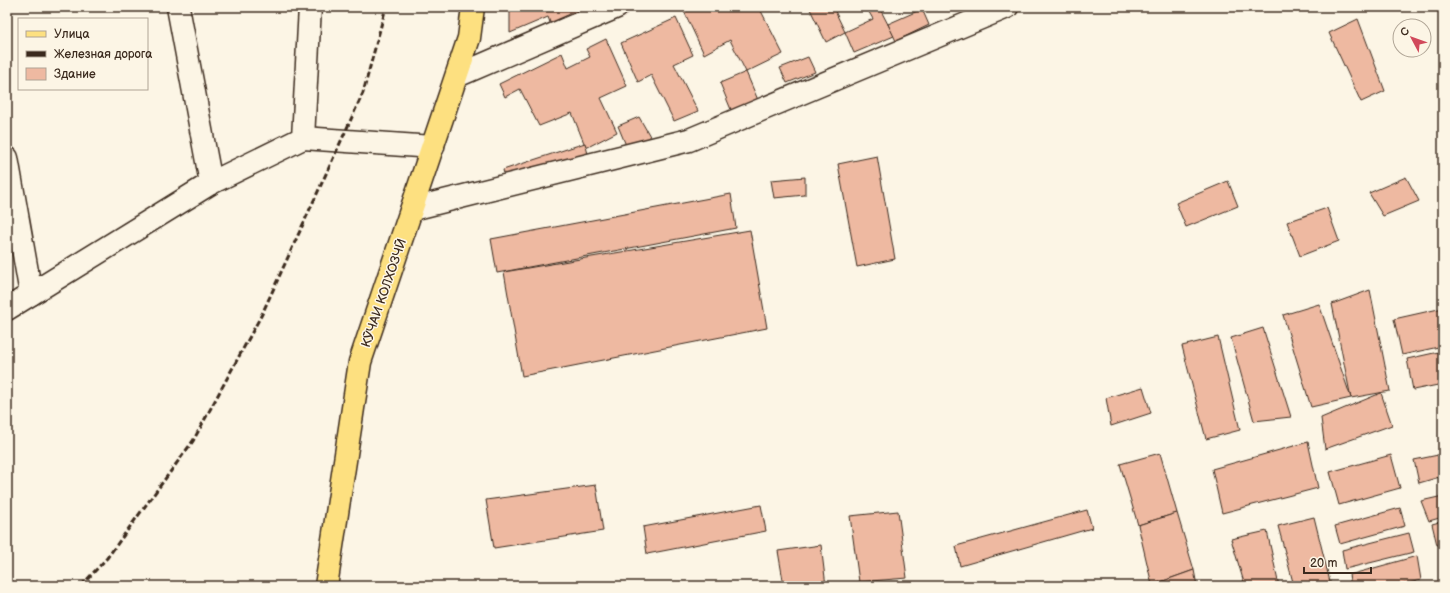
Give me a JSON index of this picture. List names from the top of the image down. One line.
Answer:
{"streets":{"main road":["КӮЧАИ КОЛХОЗЧӢ"]},"legend":["Улица","Железная дорога","Здание"],"scale_bar":"20 m","north":"top left"}
